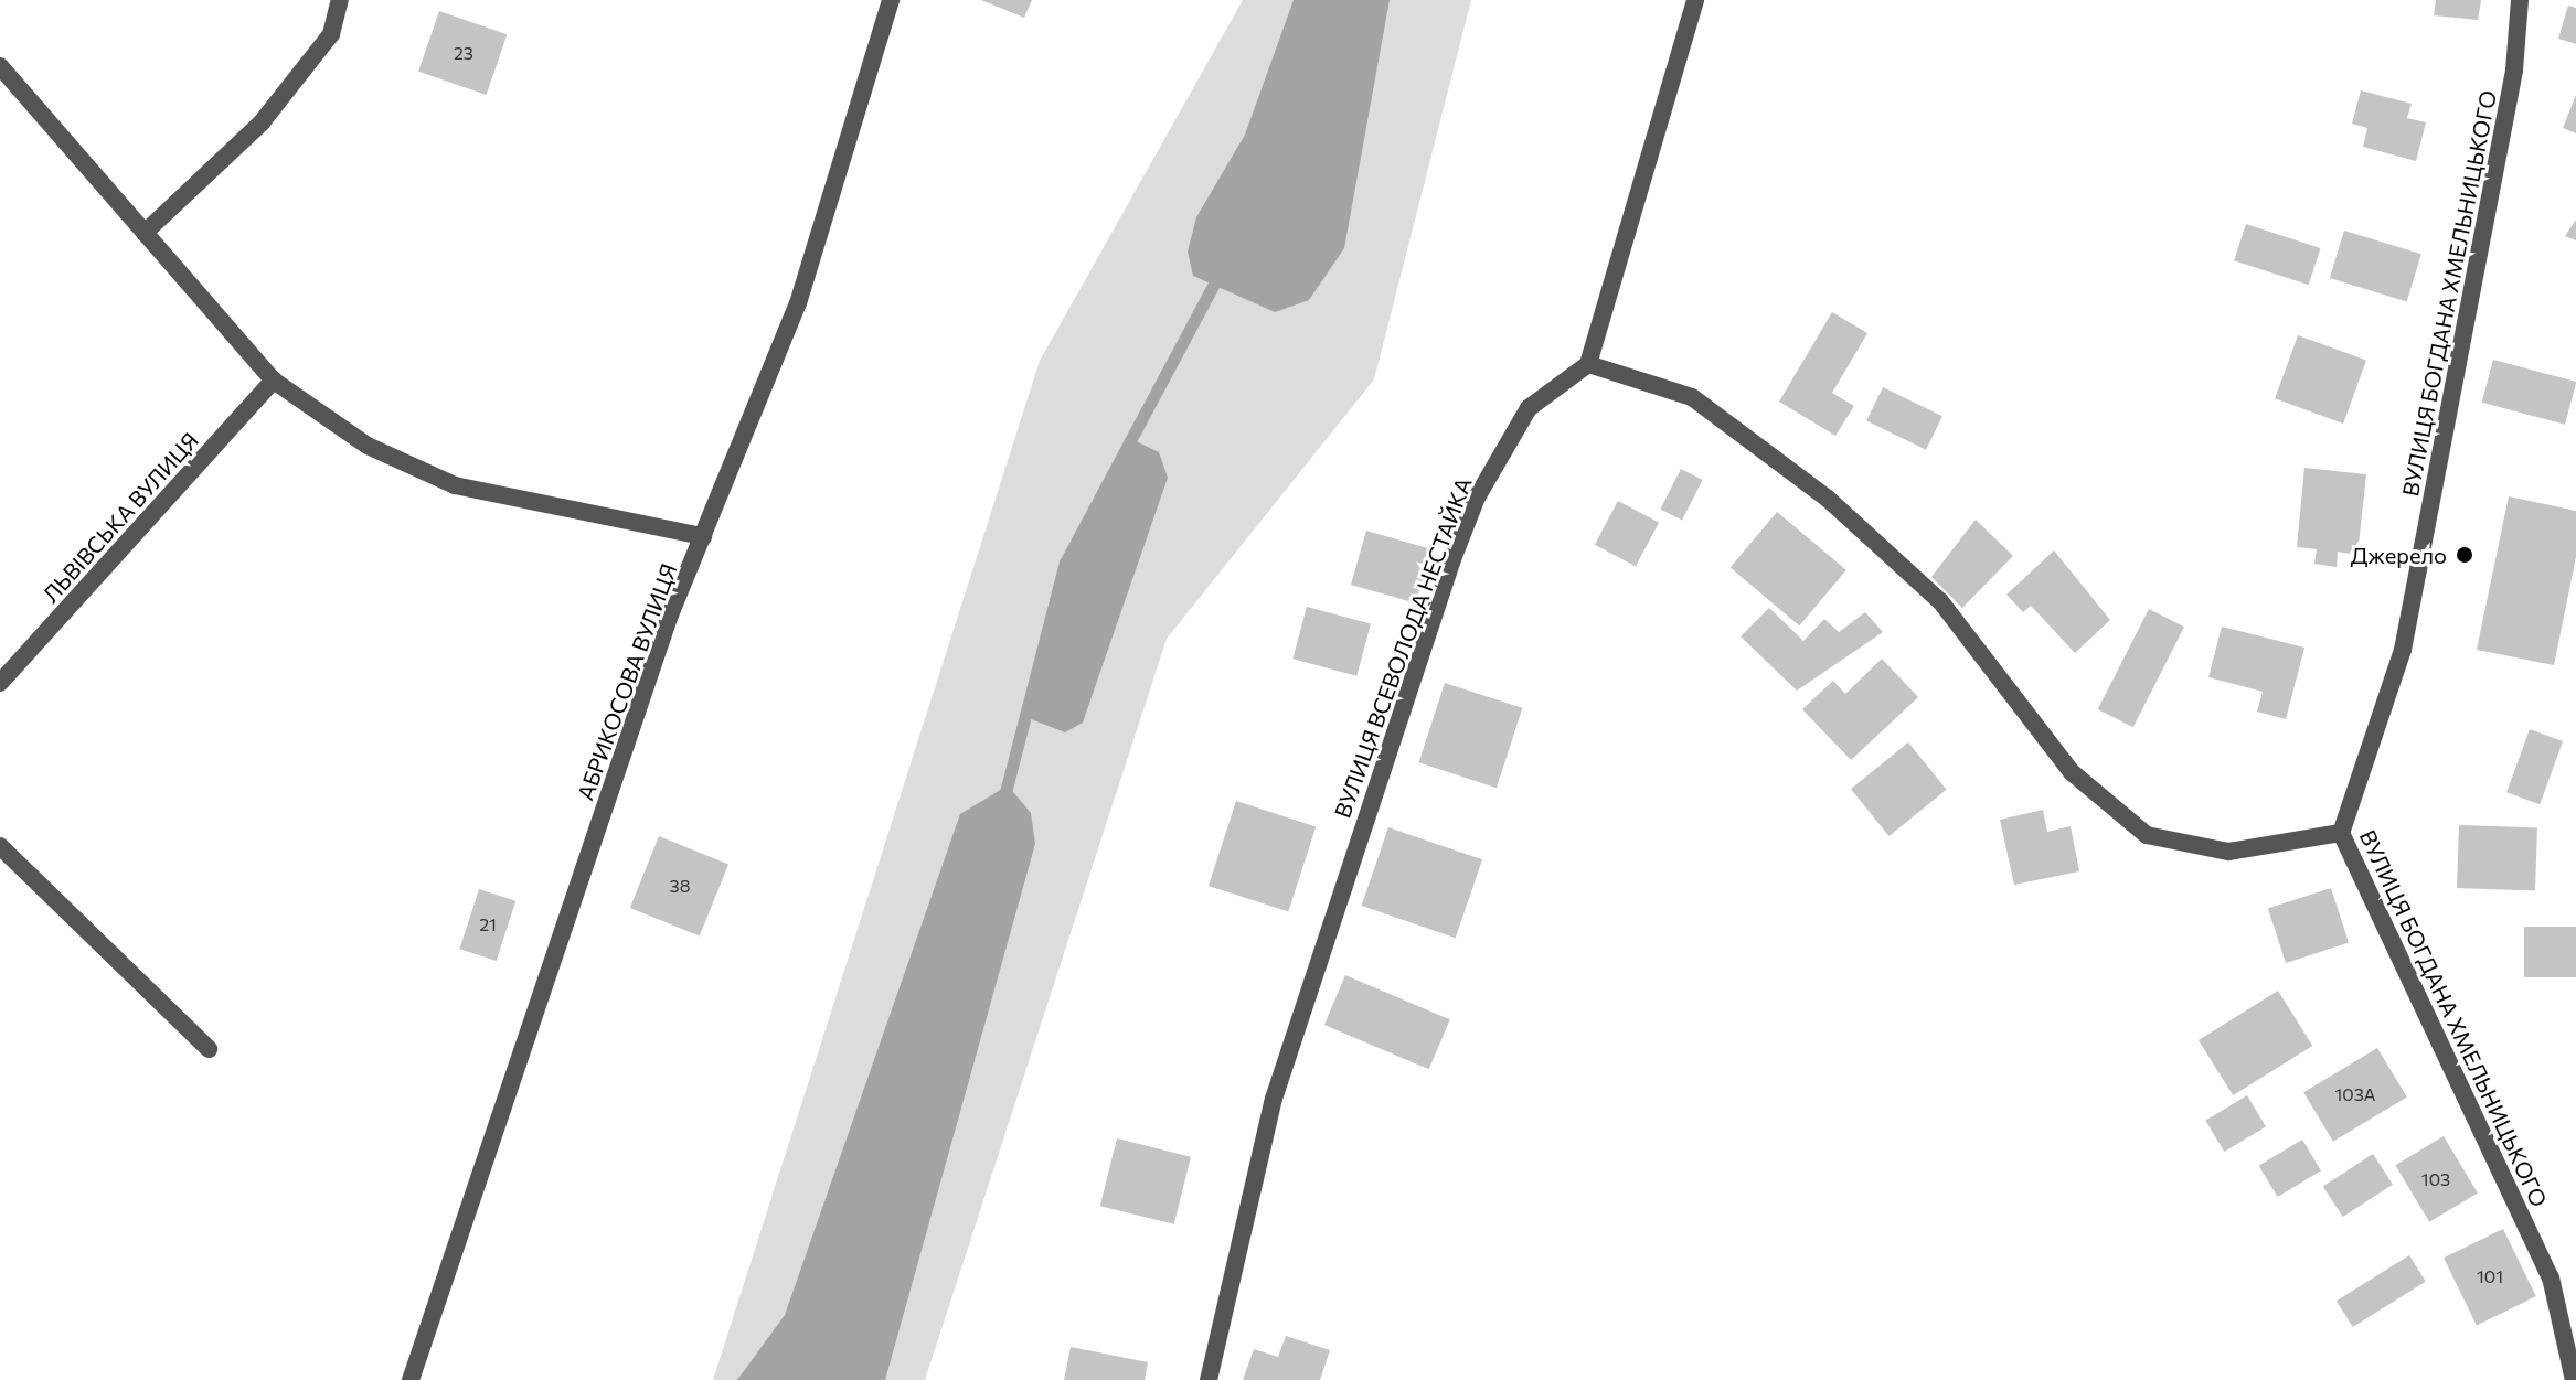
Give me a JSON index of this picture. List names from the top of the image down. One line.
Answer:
{"streets":{"street":["ВУЛИЦЯ БОГДАНА ХМЕЛЬНИЦЬКОГО","ЛЬВІВСЬКА ВУЛИЦЯ","ВУЛИЦЯ ВСЕВОЛОДА НЕСТАЙКА","АБРИКОСОВА ВУЛИЦЯ"]},"places":["Джерело"],"house_numbers":["23","38","21","103А","103","101"]}
